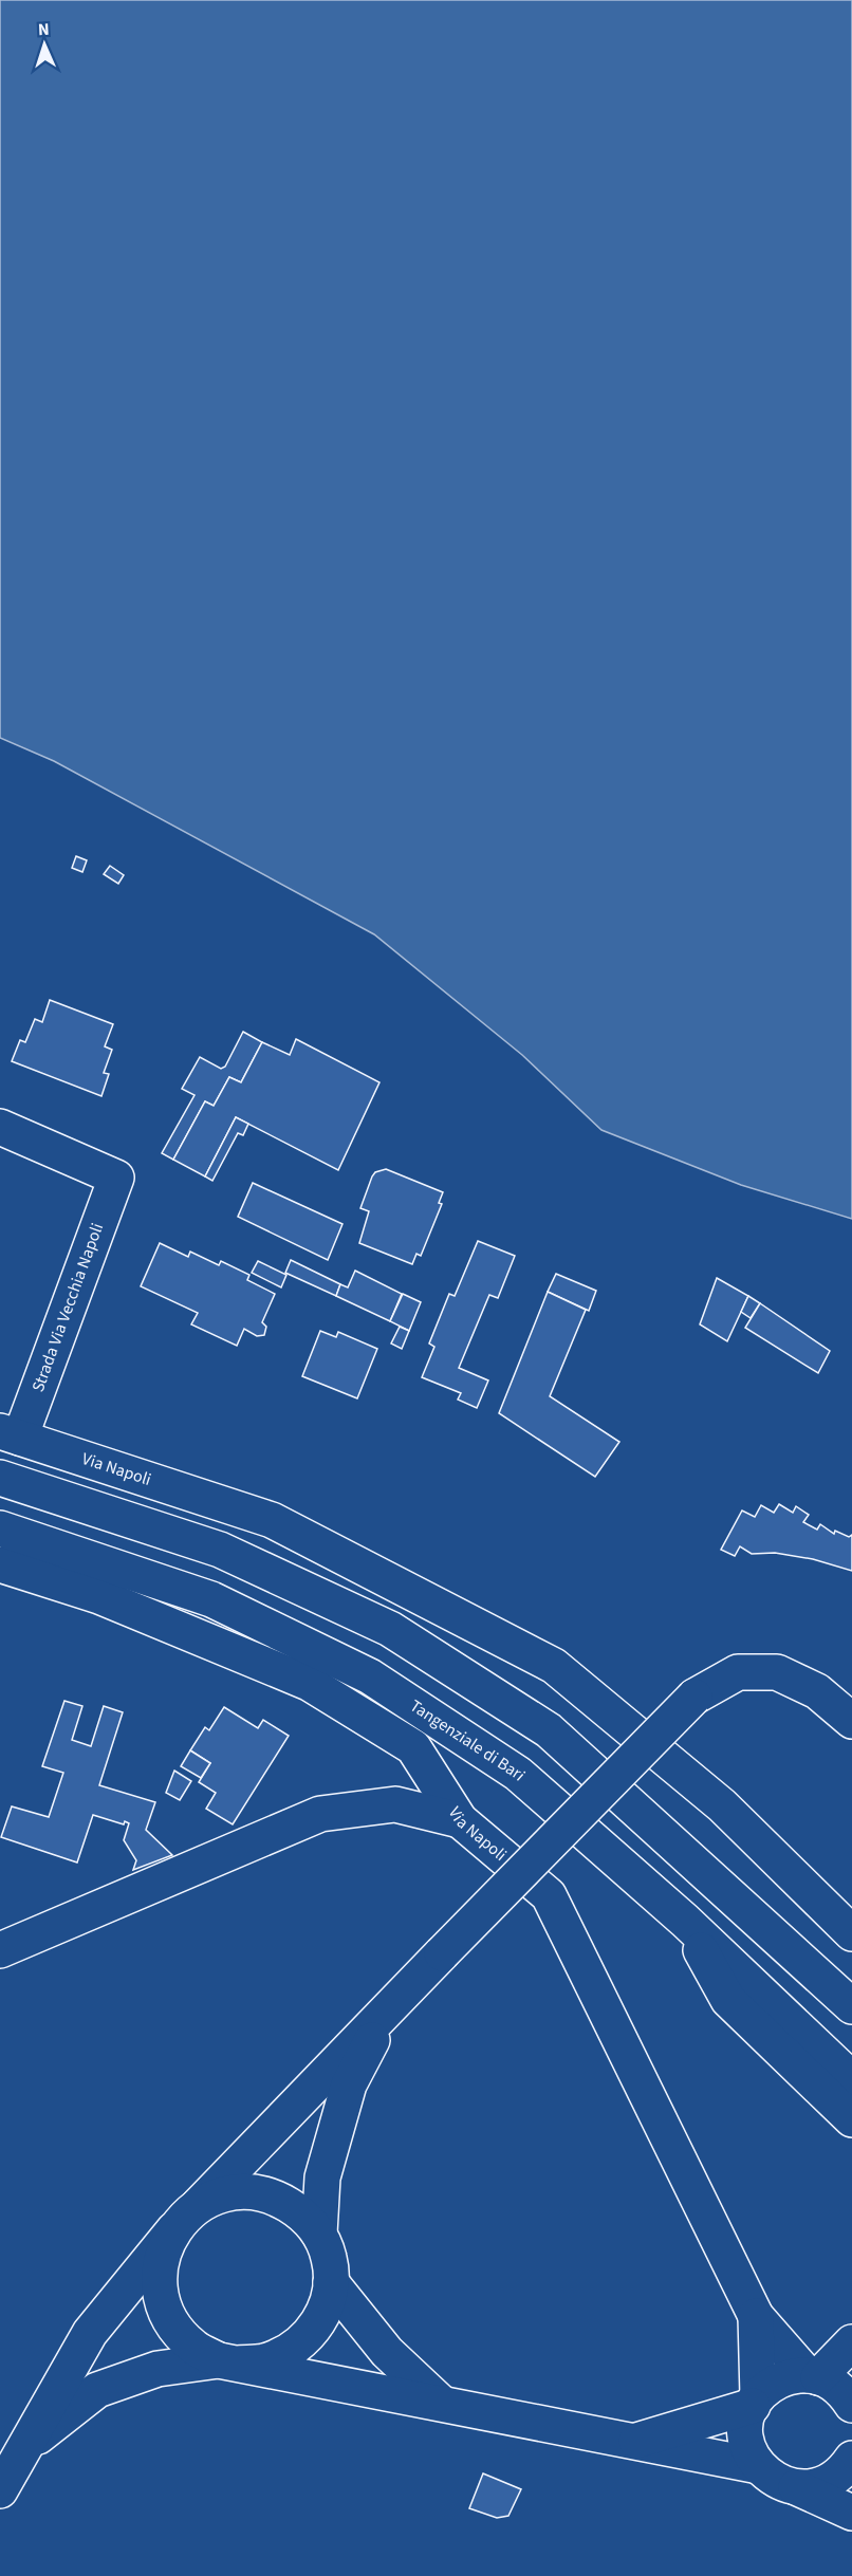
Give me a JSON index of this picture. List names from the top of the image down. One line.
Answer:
{"streets":{"main road":["Strada Via Vecchia Napoli","Via Napoli","Tangenziale di Bari"]},"crossings":[["Strada Via Vecchia Napoli","Via Napoli"]],"north":"top"}
